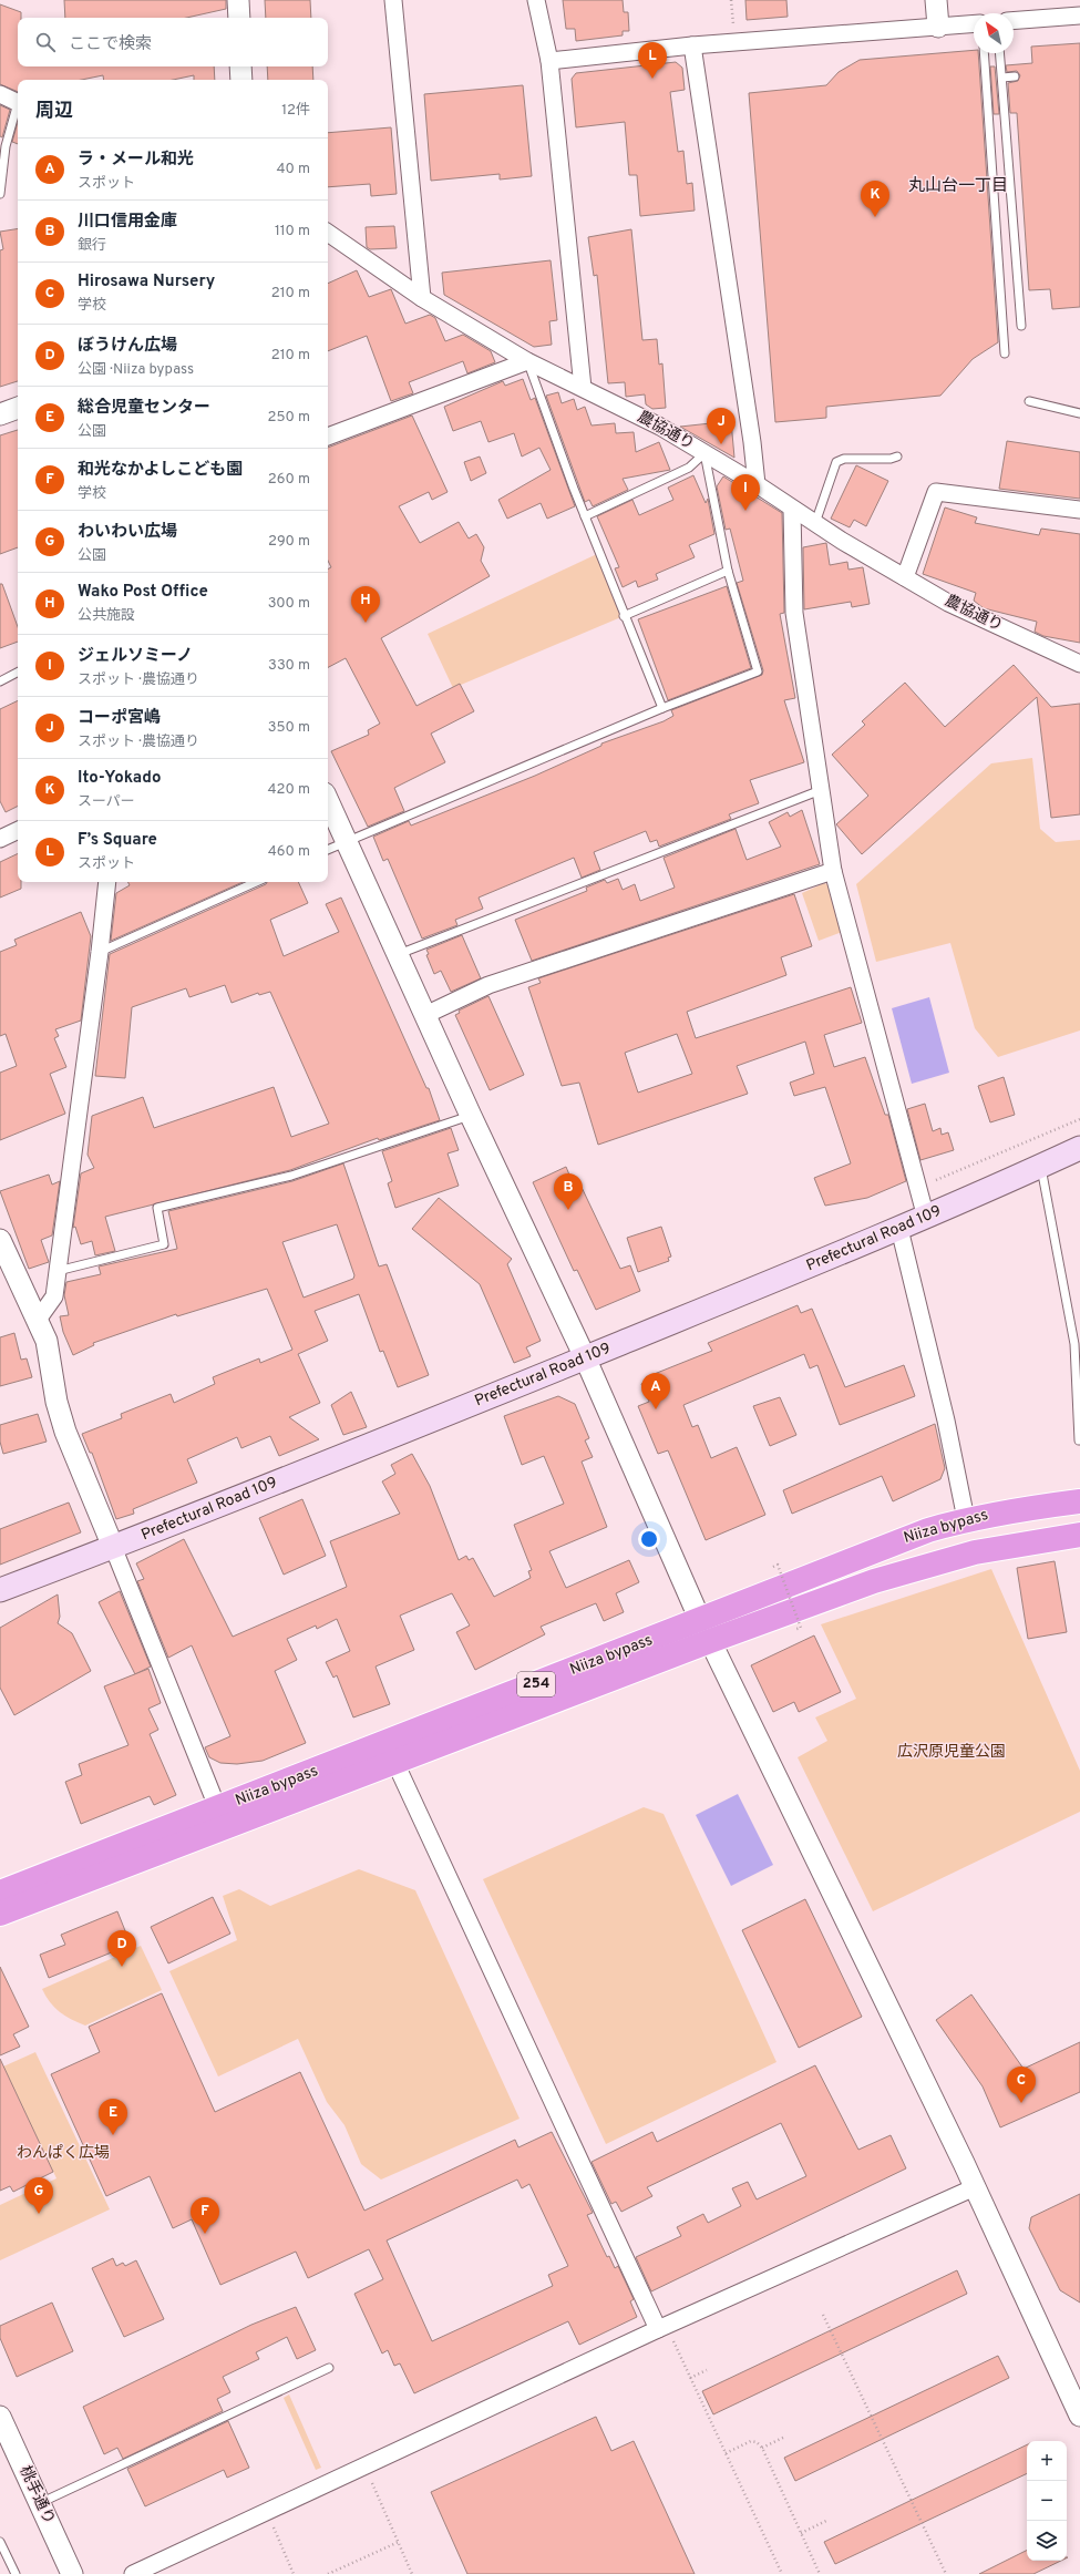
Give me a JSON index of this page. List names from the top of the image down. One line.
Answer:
{"streets":{"highway":["Niiza bypass","254"],"main road":["Prefectural Road 109"],"street":["農協通り","桃手通り"]},"districts":["丸山台一丁目"],"parks":["広沢原児童公園","わんぱく広場"],"north":"top left","page":{"search":"ここで検索","pins":["L","K","J","I","H","B","A","D","C","E","G","F"],"heading":["周辺","12件"],"list":[{"mark":"A","name":"ラ・メール和光","note":"スポット","value":"40 m"},{"mark":"B","name":"川口信用金庫","note":"銀行","value":"110 m"},{"mark":"C","name":"Hirosawa Nursery","note":"学校","value":"210 m"},{"mark":"D","name":"ぼうけん広場","note":"公園 · Niiza bypass","value":"210 m"},{"mark":"E","name":"総合児童センター","note":"公園","value":"250 m"},{"mark":"F","name":"和光なかよしこども園","note":"学校","value":"260 m"},{"mark":"G","name":"わいわい広場","note":"公園","value":"290 m"},{"mark":"H","name":"Wako Post Office","note":"公共施設","value":"300 m"},{"mark":"I","name":"ジェルソミーノ","note":"スポット · 農協通り","value":"330 m"},{"mark":"J","name":"コーポ宮嶋","note":"スポット · 農協通り","value":"350 m"},{"mark":"K","name":"Ito-Yokado","note":"スーパー","value":"420 m"},{"mark":"L","name":"F’s Square","note":"スポット","value":"460 m"}],"map_buttons":["+","−"]}}
